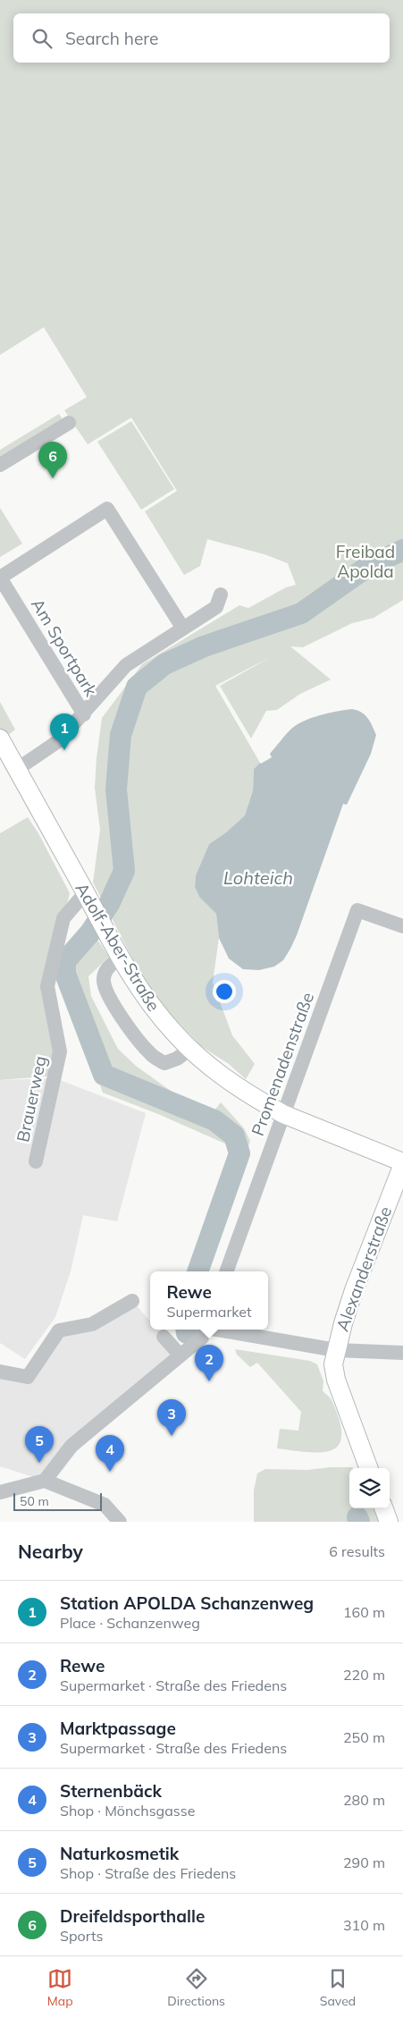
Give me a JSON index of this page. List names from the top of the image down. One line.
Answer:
{"streets":{"main road":["Adolf-Aber-Straße","Alexanderstraße"],"street":["Am Sportpark","Promenadenstraße","Brauerweg"]},"crossings":[["Adolf-Aber-Straße","Promenadenstraße"],["Adolf-Aber-Straße","Brauerweg"],["Adolf-Aber-Straße","Alexanderstraße"]],"water":["Lohteich"],"parks":["Freibad Apolda"],"scale_bar":"50 m","page":{"search":"Search here","pins":["6","1","2","3","5","4"],"popup":["Rewe","Supermarket"],"scale":"50 m","heading":["Nearby","6 results"],"list":[{"mark":"1","name":"Station APOLDA Schanzenweg","note":"Place · Schanzenweg","value":"160 m"},{"mark":"2","name":"Rewe","note":"Supermarket · Straße des Friedens","value":"220 m"},{"mark":"3","name":"Marktpassage","note":"Supermarket · Straße des Friedens","value":"250 m"},{"mark":"4","name":"Sternenbäck","note":"Shop · Mönchsgasse","value":"280 m"},{"mark":"5","name":"Naturkosmetik","note":"Shop · Straße des Friedens","value":"290 m"},{"mark":"6","name":"Dreifeldsporthalle","note":"Sports","value":"310 m"}],"nav":["Map","Directions","Saved"]}}
